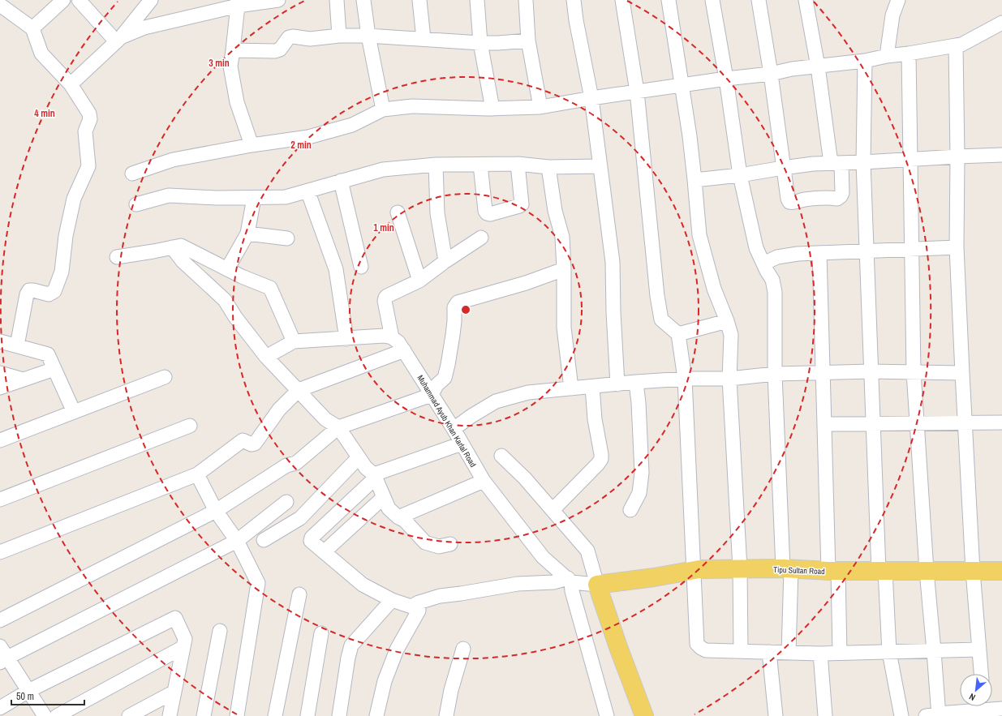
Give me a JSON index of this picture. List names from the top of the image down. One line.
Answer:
{"streets":{"main road":["Tipu Sultan Road"],"street":["Muhammad Ayub Khan Karlal Road"]},"scale_bar":"50 m","north":"bottom left","rings":["3 min","4 min","2 min","1 min"]}
